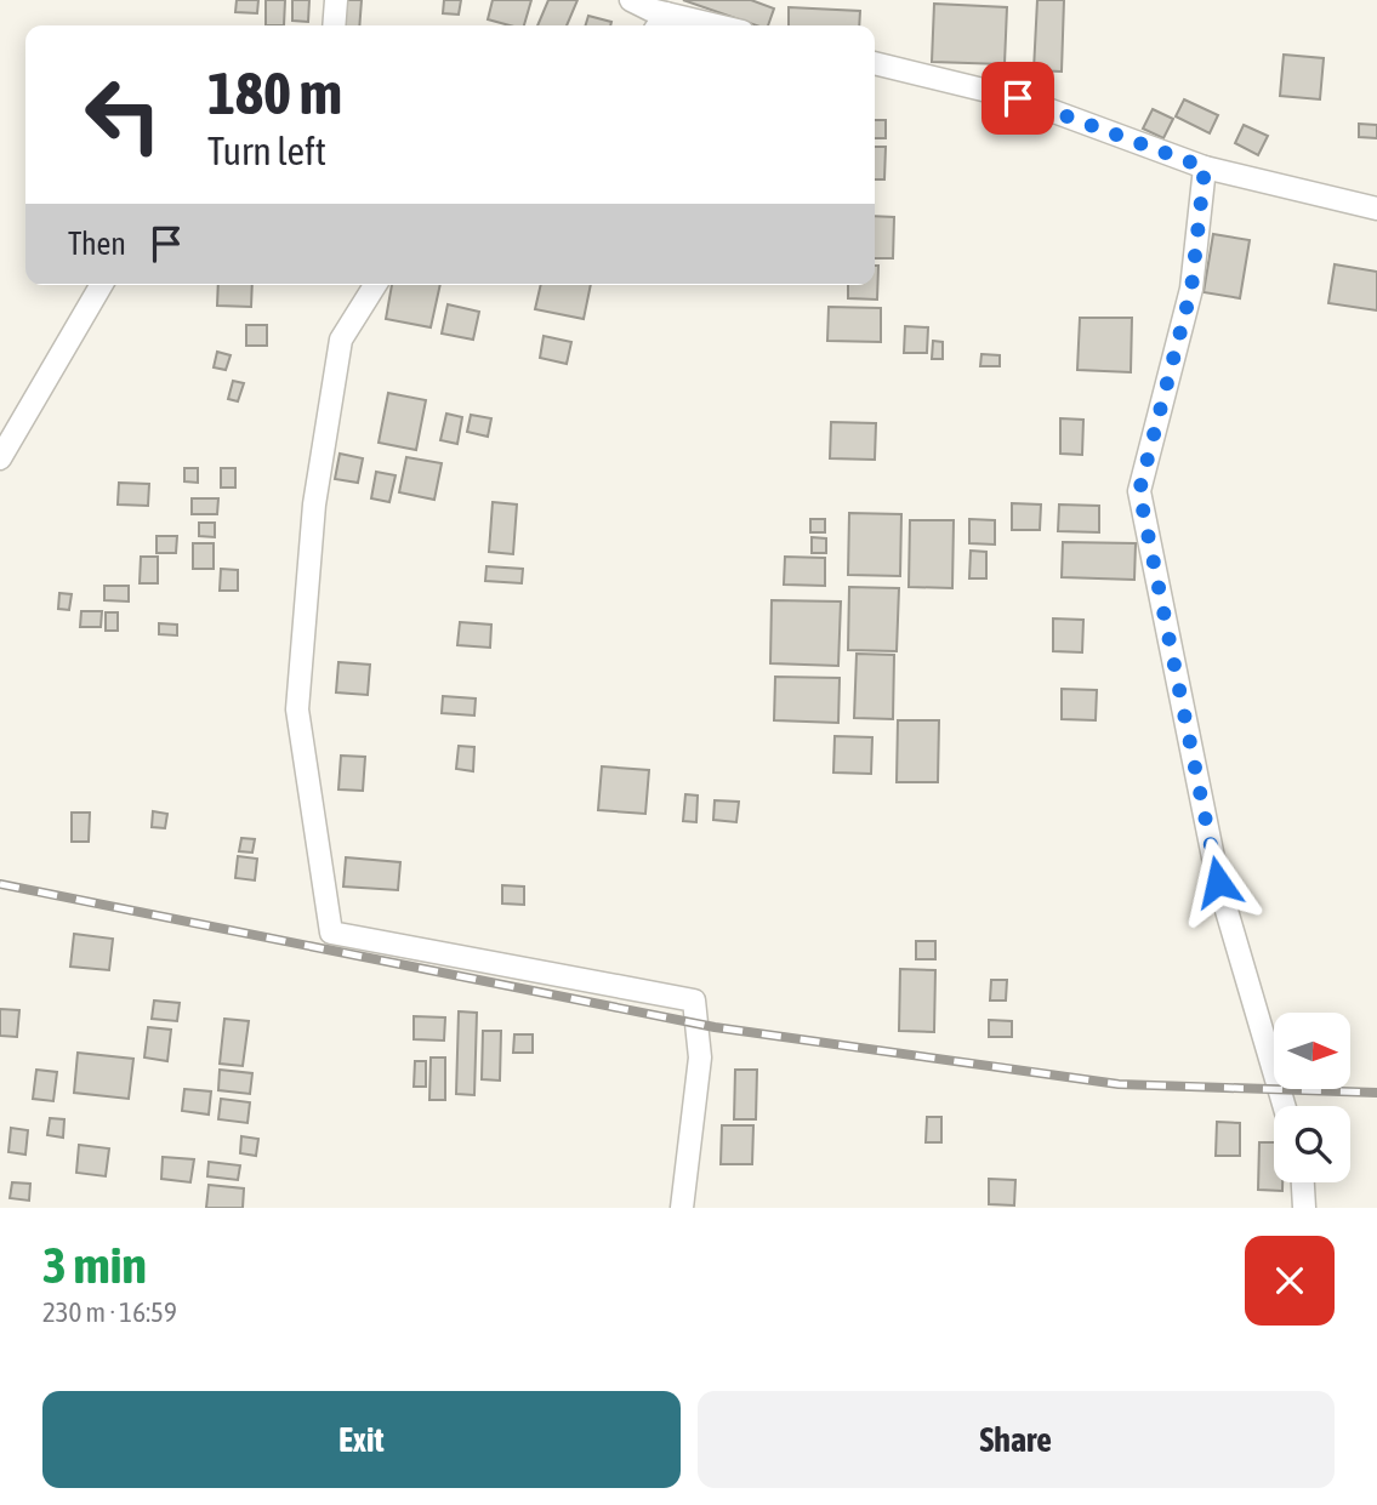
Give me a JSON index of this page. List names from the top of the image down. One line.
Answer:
{"north":"right","page":{"turn":["180 m","Turn left"],"then":"Then","heading":["3 min","230 m · 16:59"],"buttons":["Exit","Share"]}}
